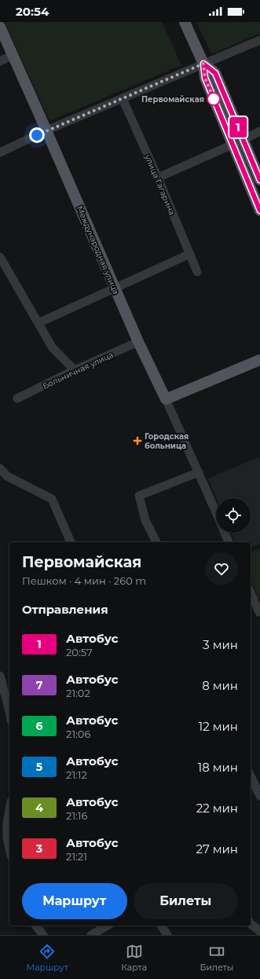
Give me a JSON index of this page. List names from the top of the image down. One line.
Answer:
{"streets":{"main road":["Международная улица"],"street":["улица Гагарина","Больничная улица"]},"crossings":[["Международная улица","Больничная улица"]],"places":{"other":["Первомайская"],"health":["Городская больница"]},"lines":["bus line 1"],"page":{"status":"20:54","on_map":"1","heading":[["Первомайская","Пешком · 4 мин · 260 m"],"Отправления"],"list":[{"mark":"1","name":"Автобус","note":"20:57","value":"3 мин"},{"mark":"7","name":"Автобус","note":"21:02","value":"8 мин"},{"mark":"6","name":"Автобус","note":"21:06","value":"12 мин"},{"mark":"5","name":"Автобус","note":"21:12","value":"18 мин"},{"mark":"4","name":"Автобус","note":"21:16","value":"22 мин"},{"mark":"3","name":"Автобус","note":"21:21","value":"27 мин"}],"buttons":["Маршрут","Билеты"],"tabs":["Маршрут","Карта","Билеты"]}}
